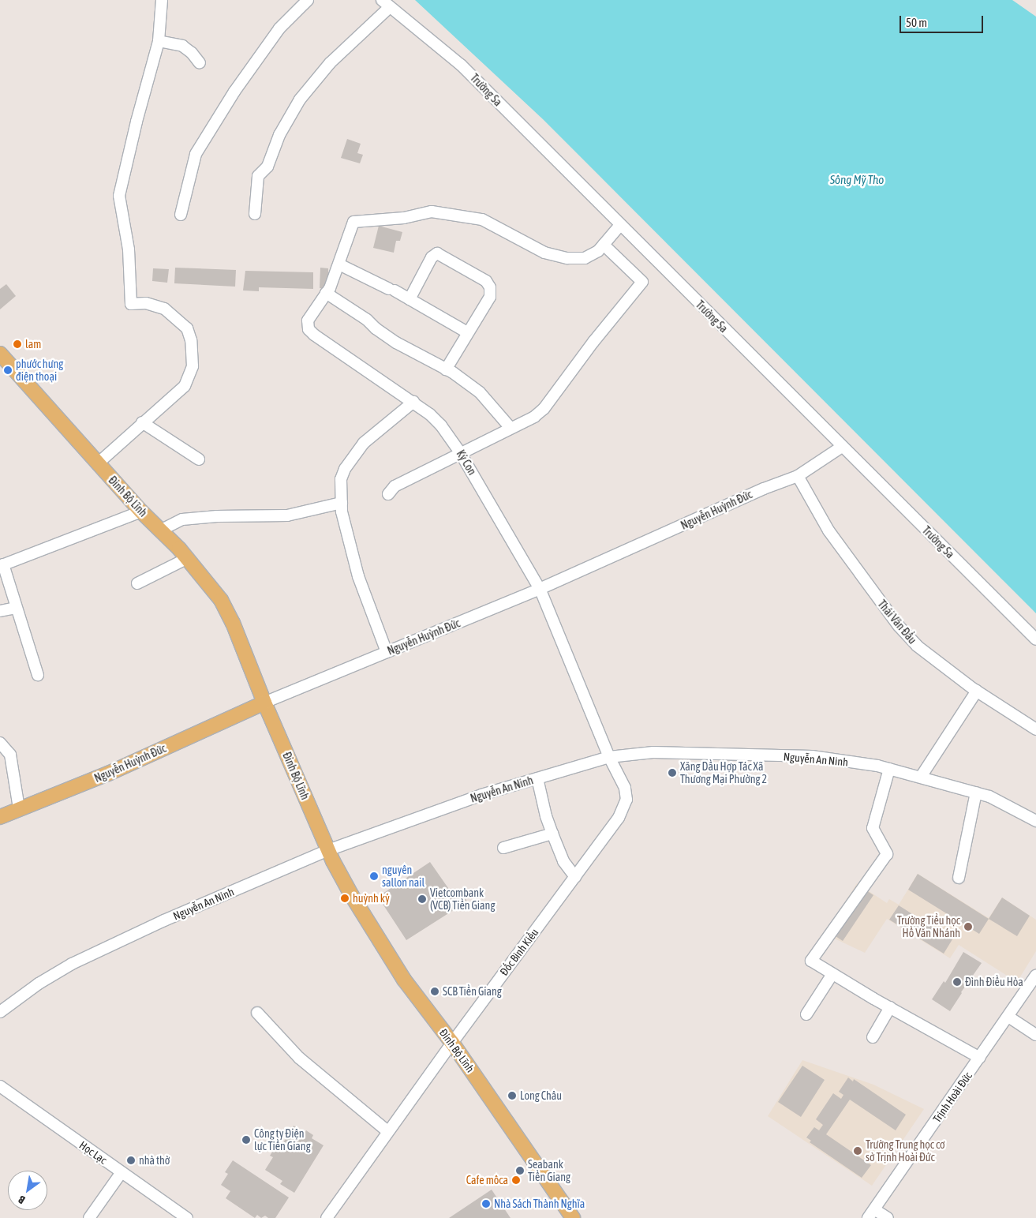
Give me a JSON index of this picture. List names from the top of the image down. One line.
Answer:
{"streets":{"main road":["Đinh Bộ Lĩnh","Nguyễn Huỳnh Đức"],"street":["Trường Sa","Ký Con","Thái Văn Đẩu","Nguyễn An Ninh","Đốc Binh Kiều","Trịnh Hoài Đức","Học Lạc"]},"crossings":[["Trường Sa","Nguyễn Huỳnh Đức"],["Ký Con","Nguyễn Huỳnh Đức"],["Ký Con","Nguyễn An Ninh"],["Ký Con","Đốc Binh Kiều"],["Đinh Bộ Lĩnh","Nguyễn Huỳnh Đức"],["Đinh Bộ Lĩnh","Nguyễn An Ninh"],["Đinh Bộ Lĩnh","Đốc Binh Kiều"],["Nguyễn Huỳnh Đức","Thái Văn Đẩu"],["Nguyễn An Ninh","Đốc Binh Kiều"]],"water":["Sông Mỹ Tho"],"places":["lam","phước hưng điện thoại","Xăng Dầu Hợp Tác Xã Thương Mại Phường 2","nguyên sallon nail","huỳnh ký","Vietcombank (VCB) Tiền Giang","Trường Tiểu học Hồ Văn Nhánh","Đình Điều Hòa","SCB Tiền Giang","Long Châu","Công ty Điện lực Tiền Giang","Trường Trung học cơ sở Trịnh Hoài Đức","nhà thờ","Seabank Tiền Giang","Cafe môca","Nhà Sách Thành Nghĩa"],"scale_bar":"50 m","north":"bottom left"}
